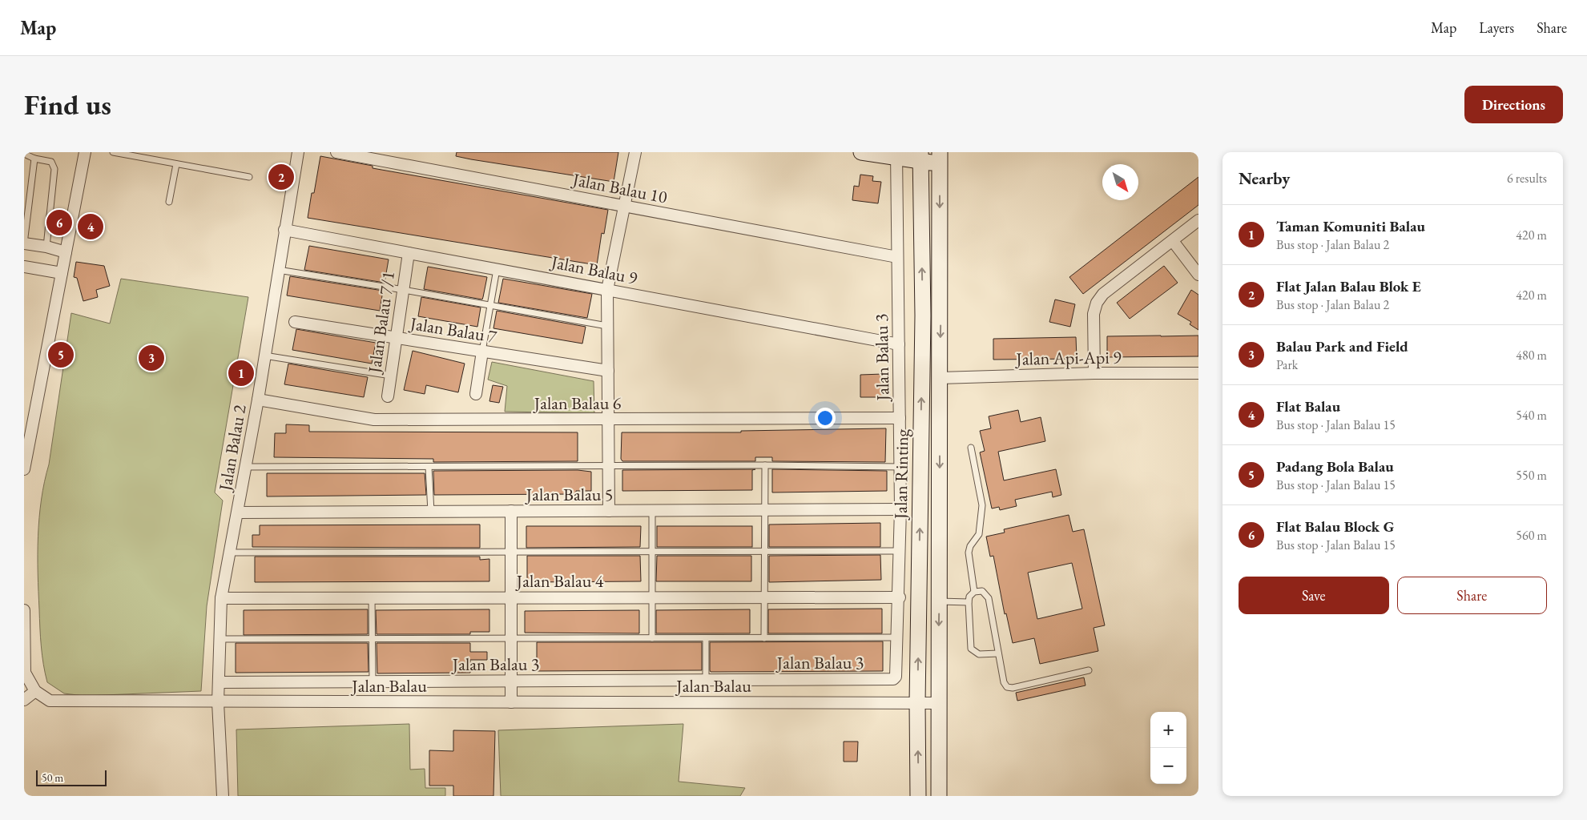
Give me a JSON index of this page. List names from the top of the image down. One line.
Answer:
{"streets":{"main road":["Jalan Rinting"],"street":["Jalan Balau 10","Jalan Balau 9","Jalan Balau 7/1","Jalan Balau 7","Jalan Balau 3","Jalan Api-Api 9","Jalan Balau 6","Jalan Balau 2","Jalan Balau 5","Jalan Balau 4","Jalan Balau"]},"crossings":[["Jalan Balau 10","Jalan Balau 3"],["Jalan Balau 9","Jalan Balau 7/1"],["Jalan Balau 9","Jalan Balau 3"],["Jalan Balau 9","Jalan Balau 2"],["Jalan Balau 7/1","Jalan Balau 7"],["Jalan Balau 3","Jalan Balau 6"],["Jalan Balau 3","Jalan Balau 2"],["Jalan Balau 3","Jalan Balau 5"],["Jalan Balau 3","Jalan Balau 4"],["Jalan Balau 6","Jalan Balau 2"],["Jalan Balau 2","Jalan Balau 5"],["Jalan Balau 2","Jalan Balau 4"],["Jalan Balau 2","Jalan Balau"],["Jalan Rinting","Jalan Balau"]],"scale_bar":"50 m","north":"bottom right","page":{"header":"Map","nav":["Map","Layers","Share"],"buttons":["Directions",["Save","Share"]],"title":"Find us","heading":["Nearby","6 results"],"pins":["2","6","4","5","3","1"],"list":[{"mark":"1","name":"Taman Komuniti Balau","note":"Bus stop · Jalan Balau 2","value":"420 m"},{"mark":"2","name":"Flat Jalan Balau Blok E","note":"Bus stop · Jalan Balau 2","value":"420 m"},{"mark":"3","name":"Balau Park and Field","note":"Park","value":"480 m"},{"mark":"4","name":"Flat Balau","note":"Bus stop · Jalan Balau 15","value":"540 m"},{"mark":"5","name":"Padang Bola Balau","note":"Bus stop · Jalan Balau 15","value":"550 m"},{"mark":"6","name":"Flat Balau Block G","note":"Bus stop · Jalan Balau 15","value":"560 m"}],"map_buttons":["+","−"],"scale":"50 m"}}
